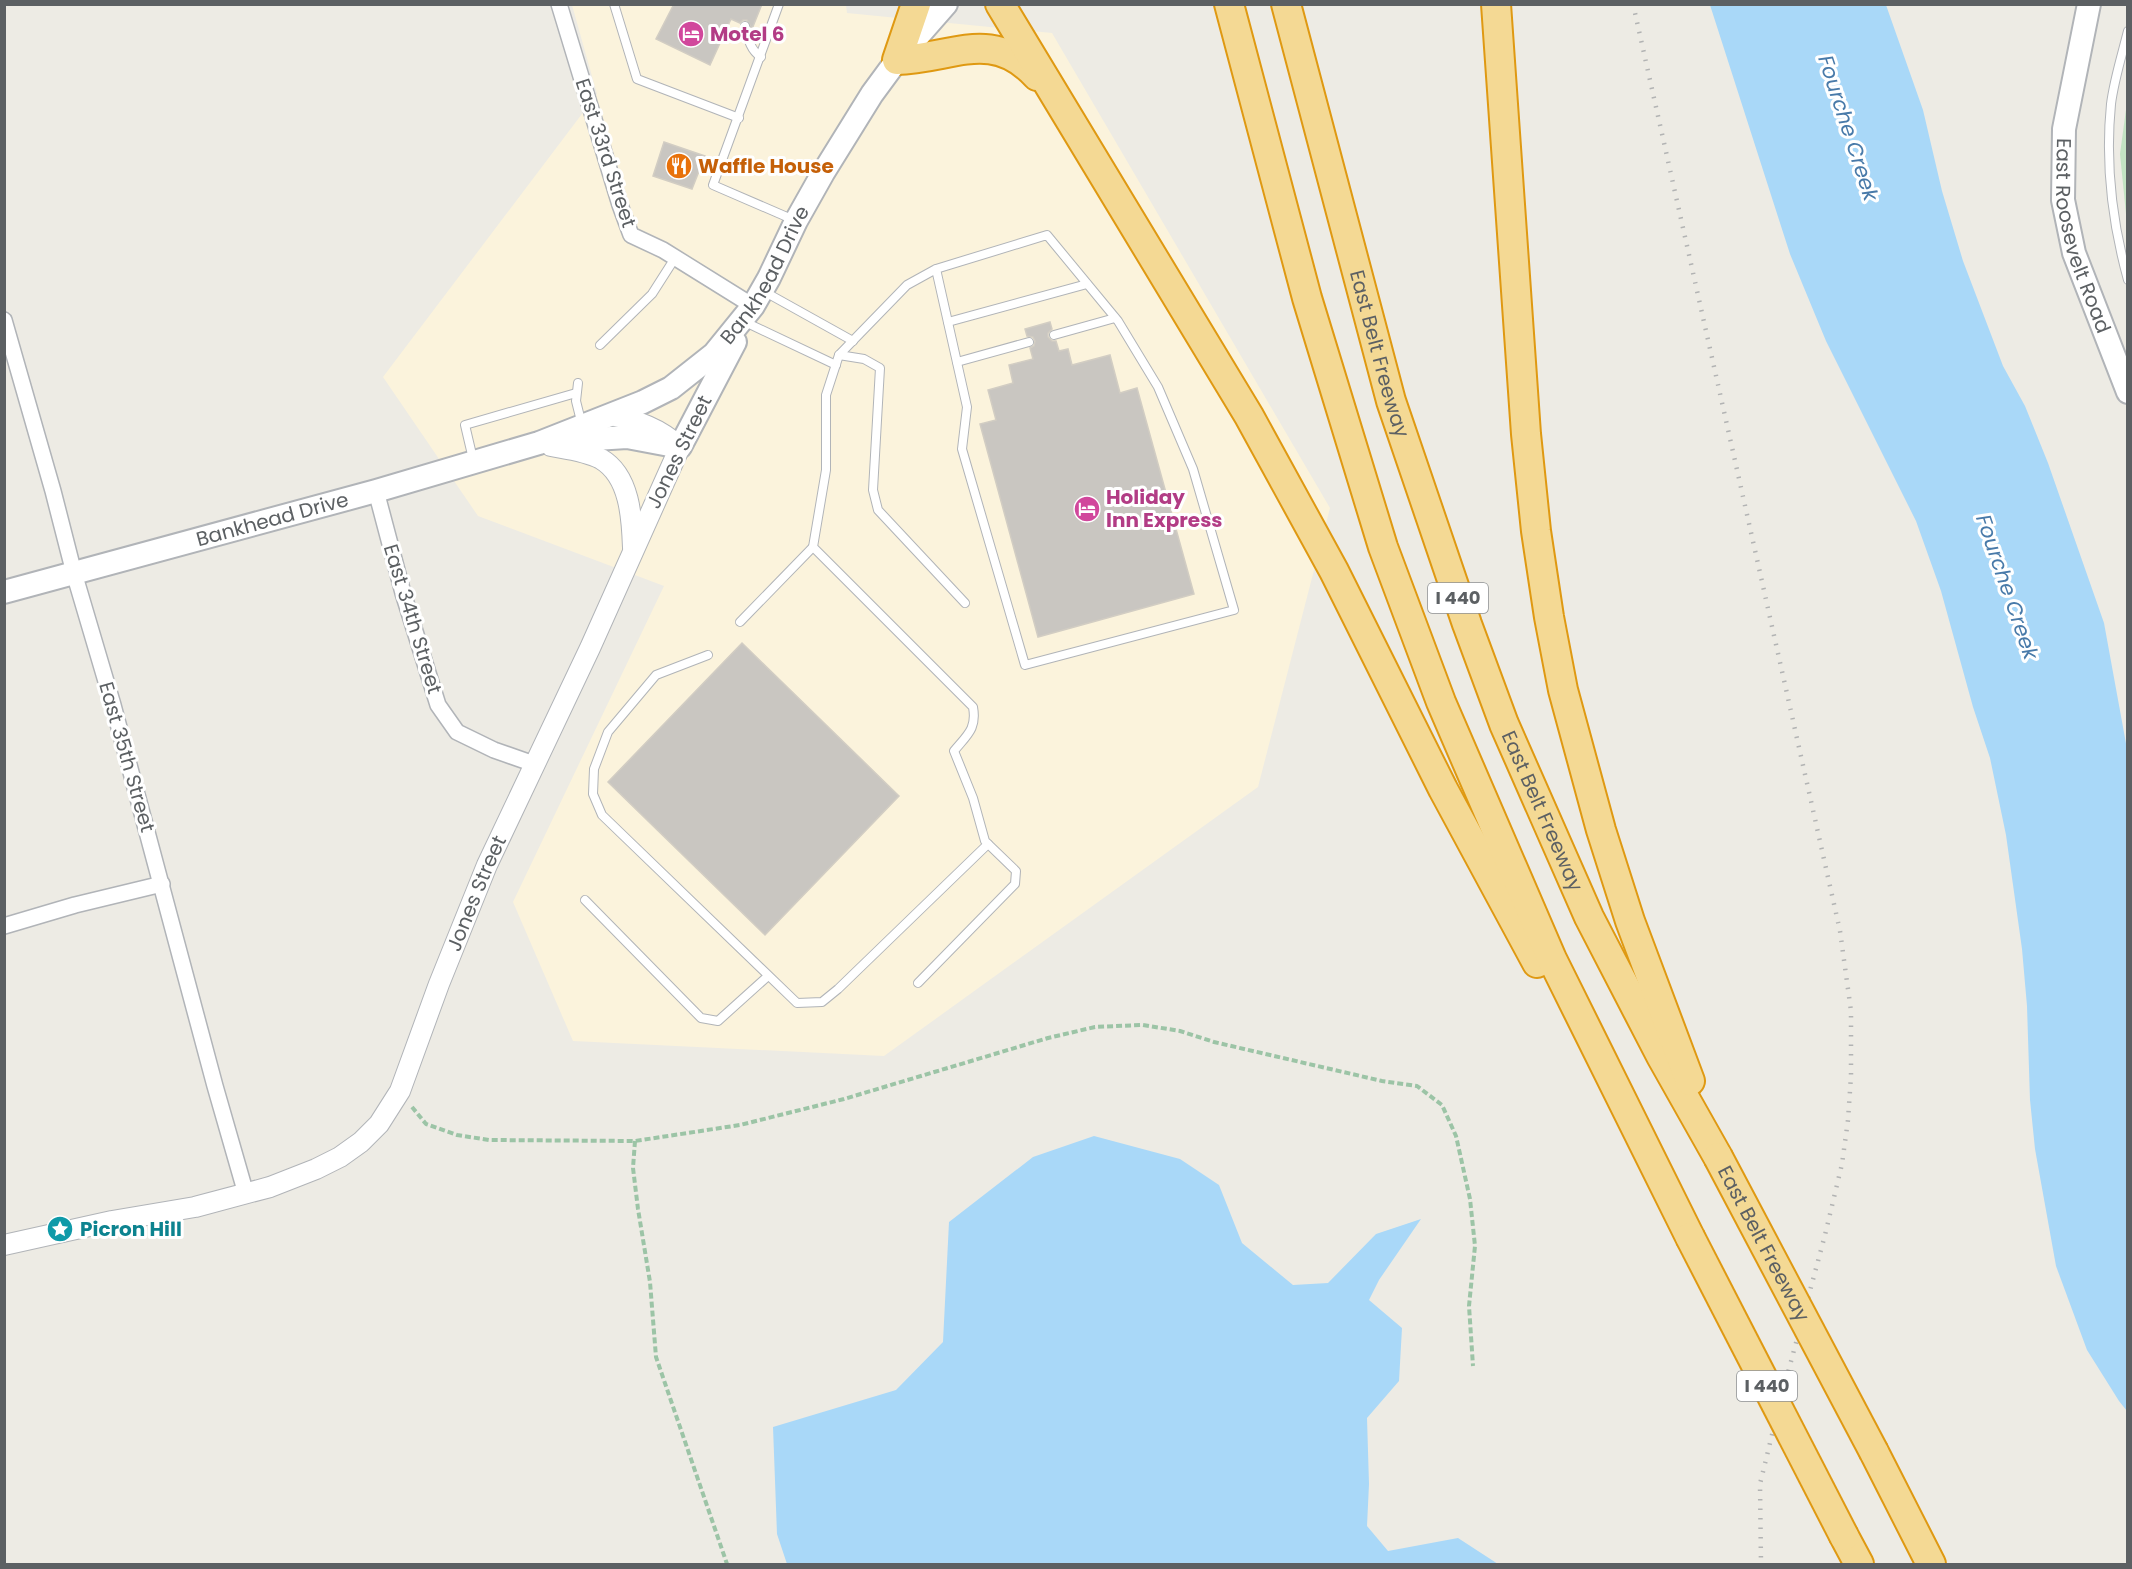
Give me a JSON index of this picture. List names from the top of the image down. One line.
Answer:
{"streets":{"highway":["East Belt Freeway","I 440"],"main road":["East Roosevelt Road","Bankhead Drive","Jones Street"],"street":["East 33rd Street","East 34th Street","East 35th Street"]},"crossings":[["East 33rd Street","Bankhead Drive"],["East 33rd Street","Jones Street"],["Bankhead Drive","Jones Street"],["Bankhead Drive","East 34th Street"],["Bankhead Drive","East 35th Street"],["Jones Street","East 34th Street"],["Jones Street","East 35th Street"]],"water":["Fourche Creek"],"places":{"hotel":["Motel 6","Holiday Inn Express"],"restaurant":["Waffle House"],"place":["Picron Hill"]}}
